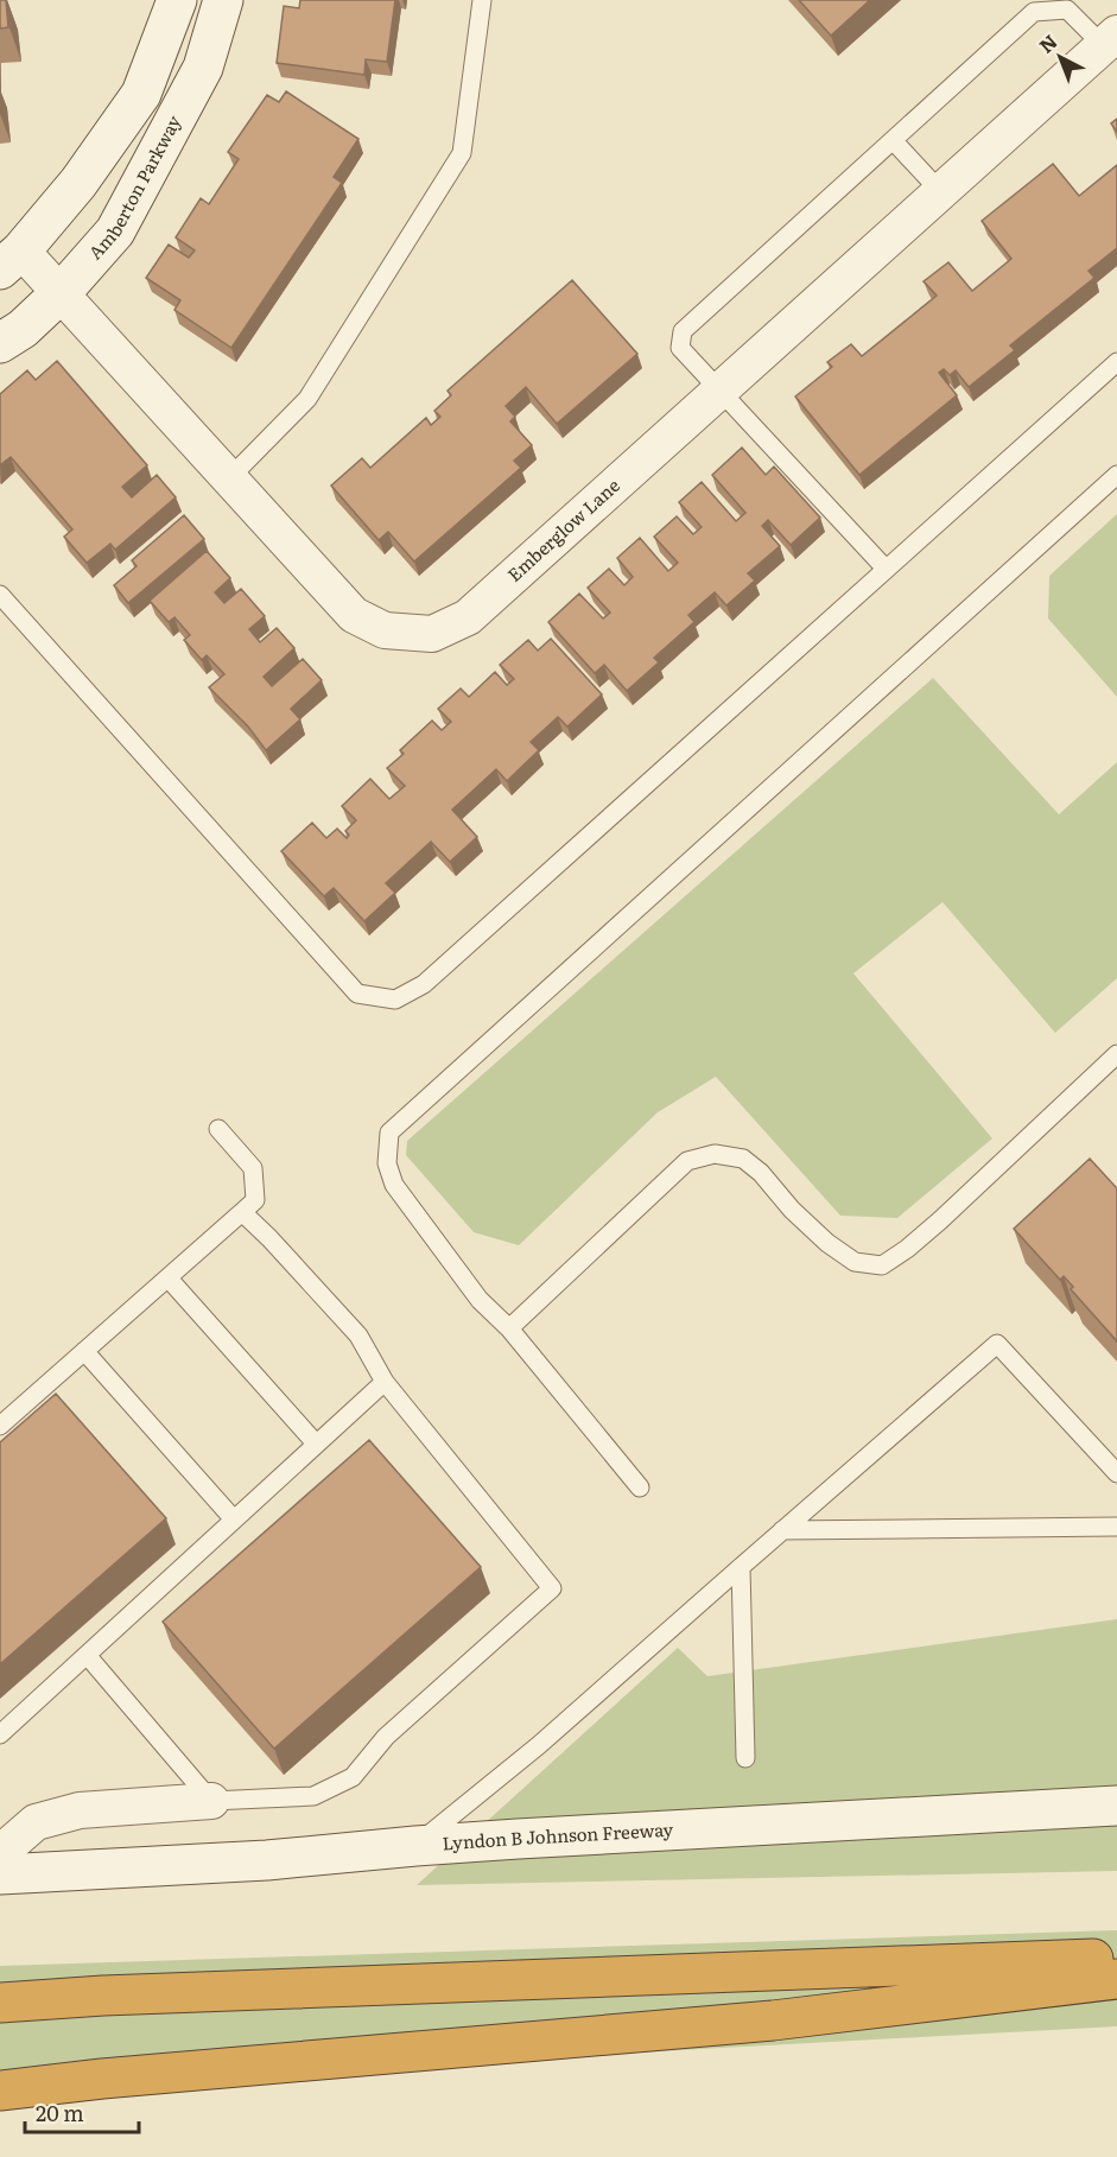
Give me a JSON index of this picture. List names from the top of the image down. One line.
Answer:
{"streets":{"main road":["Amberton Parkway","Lyndon B Johnson Freeway"],"street":["Emberglow Lane"]},"crossings":[["Amberton Parkway","Emberglow Lane"]],"scale_bar":"20 m","north":"top left"}
